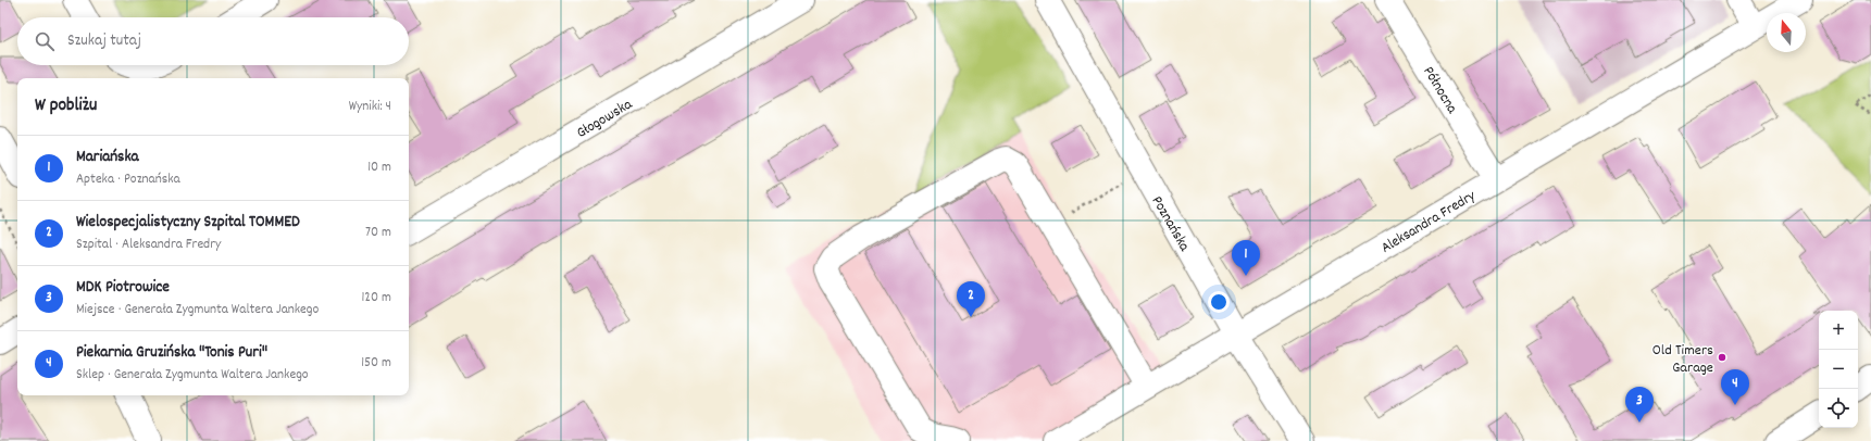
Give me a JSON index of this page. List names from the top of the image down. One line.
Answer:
{"streets":{"street":["Północna","Głogowska","Aleksandra Fredry","Poznańska"]},"crossings":[["Północna","Aleksandra Fredry"],["Aleksandra Fredry","Poznańska"]],"places":["Old Timers Garage"],"north":"top","page":{"search":"Szukaj tutaj","heading":["W pobliżu","Wyniki: 4"],"list":[{"mark":"1","name":"Mariańska","note":"Apteka · Poznańska","value":"10 m"},{"mark":"2","name":"Wielospecjalistyczny Szpital TOMMED","note":"Szpital · Aleksandra Fredry","value":"70 m"},{"mark":"3","name":"MDK Piotrowice","note":"Miejsce · Generała Zygmunta Waltera Jankego","value":"120 m"},{"mark":"4","name":"Piekarnia Gruzińska \"Tonis Puri\"","note":"Sklep · Generała Zygmunta Waltera Jankego","value":"150 m"}],"pins":["1","2","4","3"],"map_buttons":["+","−"]}}
